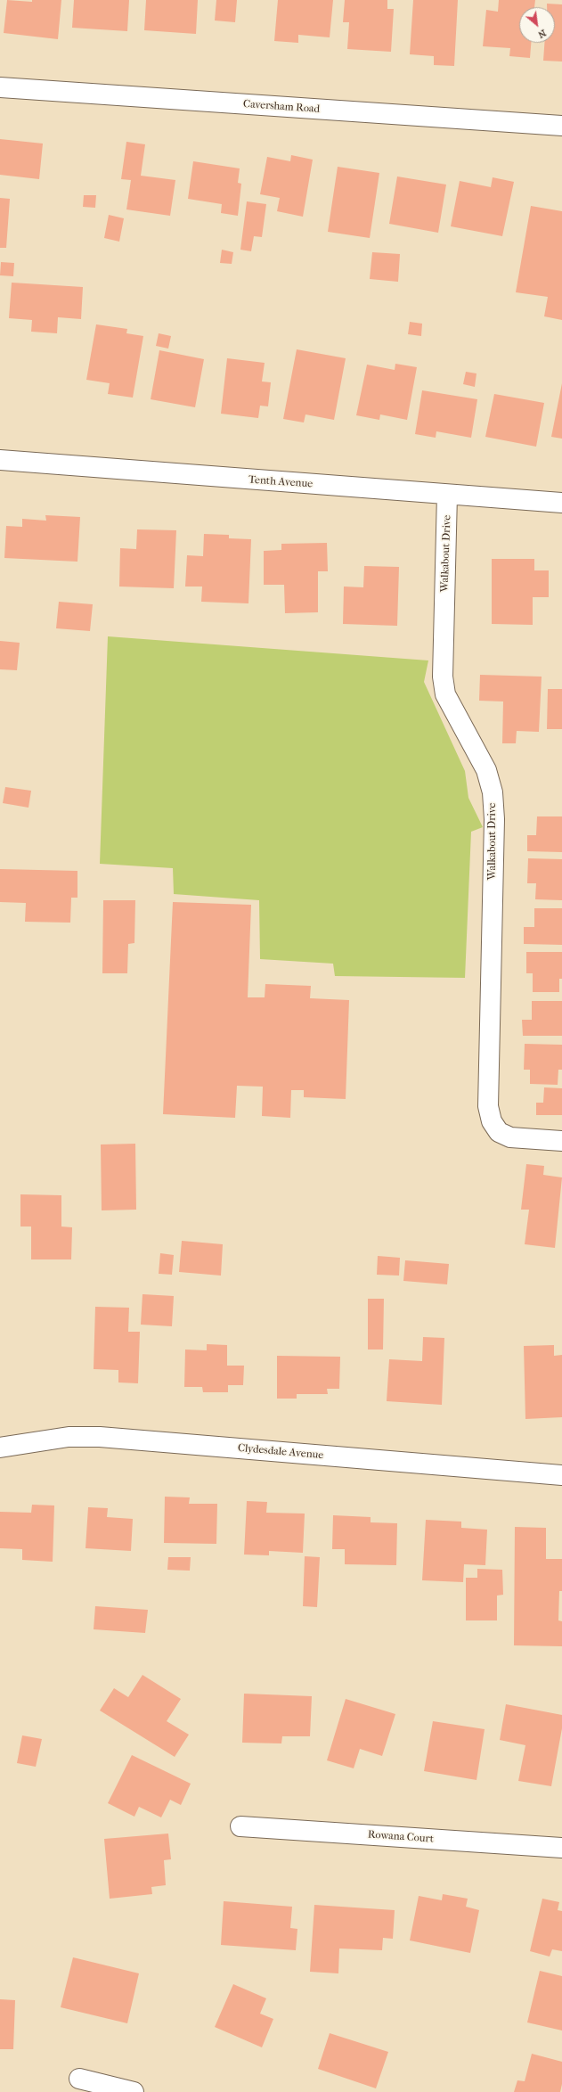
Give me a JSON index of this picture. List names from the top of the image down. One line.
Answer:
{"streets":{"street":["Caversham Road","Tenth Avenue","Walkabout Drive","Clydesdale Avenue","Rowana Court"]},"crossings":[["Tenth Avenue","Walkabout Drive"]],"north":"bottom right"}
